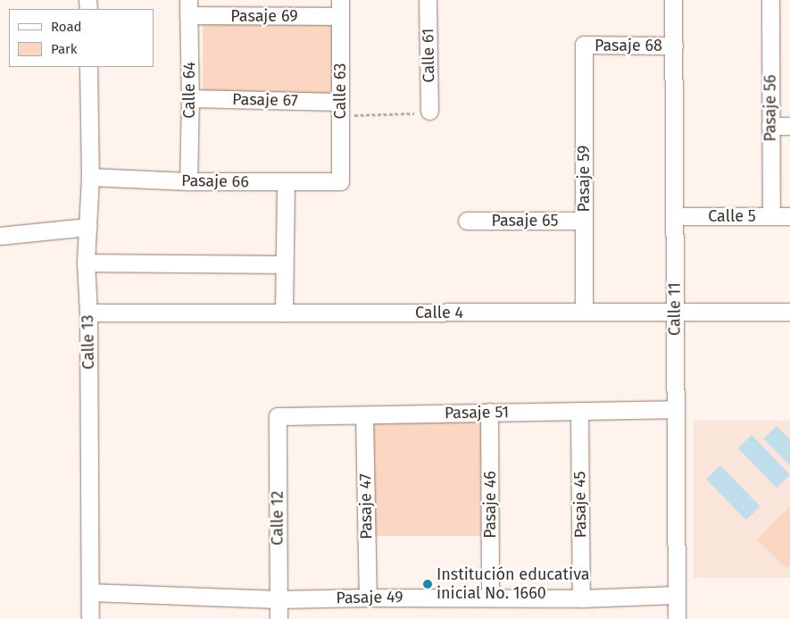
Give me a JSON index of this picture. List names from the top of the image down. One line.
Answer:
{"streets":{"street":["Pasaje 69","Pasaje 68","Calle 61","Calle 64","Calle 63","Pasaje 67","Pasaje 56","Pasaje 59","Pasaje 66","Calle 5","Pasaje 65","Calle 11","Calle 4","Calle 13","Pasaje 51","Pasaje 46","Pasaje 45","Pasaje 47","Calle 12","Pasaje 49"]},"crossings":[["Pasaje 69","Calle 64"],["Pasaje 69","Calle 63"],["Pasaje 68","Pasaje 59"],["Pasaje 68","Calle 11"],["Calle 64","Pasaje 67"],["Calle 64","Pasaje 66"],["Calle 63","Pasaje 67"],["Calle 63","Pasaje 66"],["Pasaje 56","Calle 5"],["Pasaje 59","Pasaje 65"],["Pasaje 59","Calle 4"],["Pasaje 66","Calle 13"],["Calle 5","Calle 11"],["Calle 11","Calle 4"],["Calle 11","Pasaje 51"],["Calle 11","Pasaje 49"],["Calle 4","Calle 13"],["Calle 13","Pasaje 49"],["Pasaje 51","Pasaje 46"],["Pasaje 51","Pasaje 45"],["Pasaje 51","Pasaje 47"],["Pasaje 51","Calle 12"],["Pasaje 46","Pasaje 49"],["Pasaje 45","Pasaje 49"],["Pasaje 47","Pasaje 49"],["Calle 12","Pasaje 49"]],"places":["Institución educativa inicial No. 1660"],"legend":["Road","Park"]}
